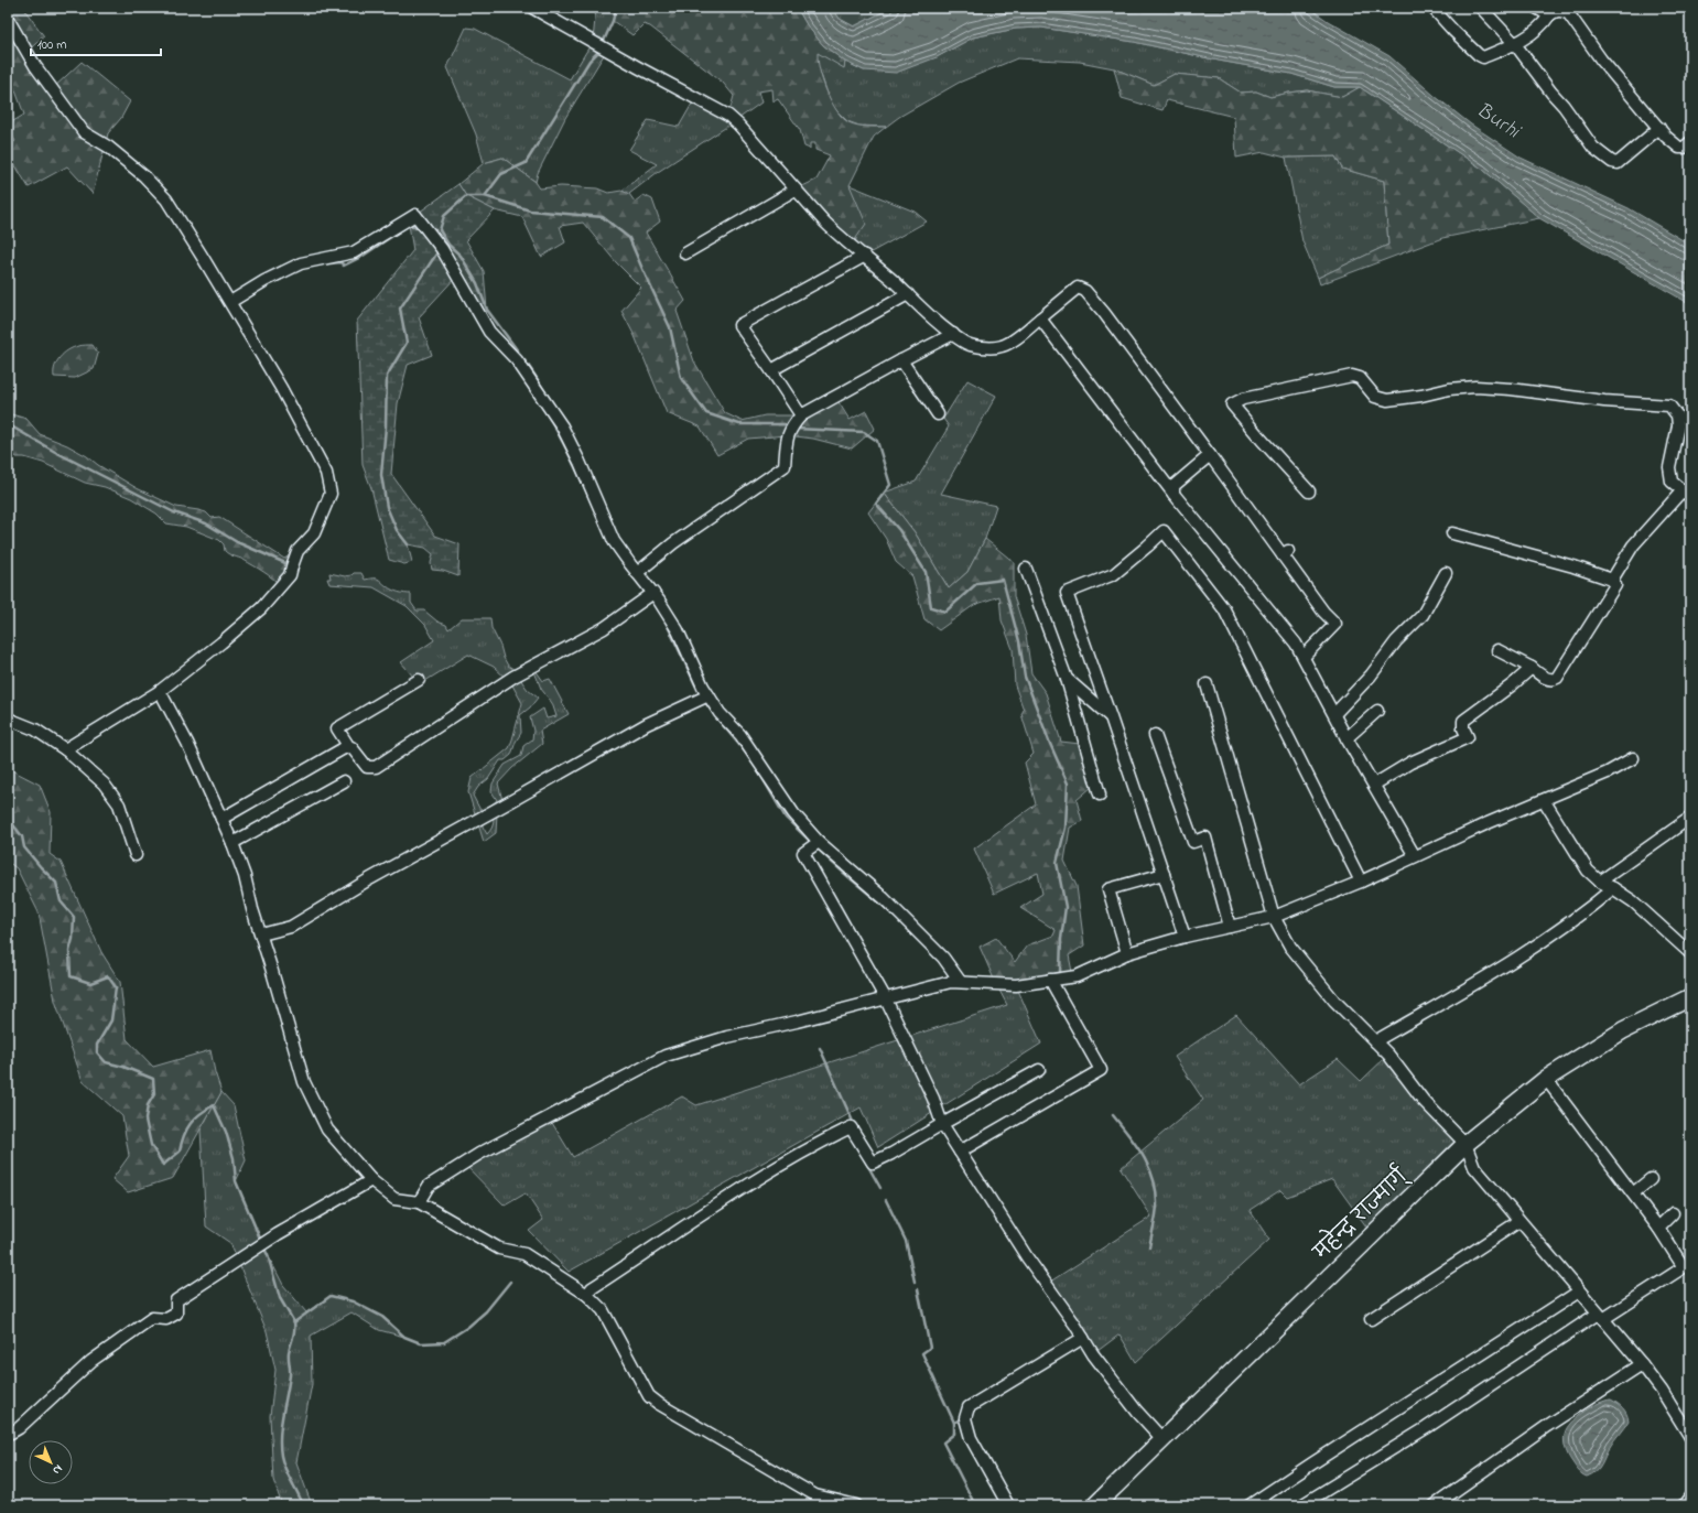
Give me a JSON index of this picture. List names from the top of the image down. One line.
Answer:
{"streets":{"highway":["महेन्द्र राज्मार्ग्"]},"water":["Burhi"],"scale_bar":"100 m","north":"bottom right"}
